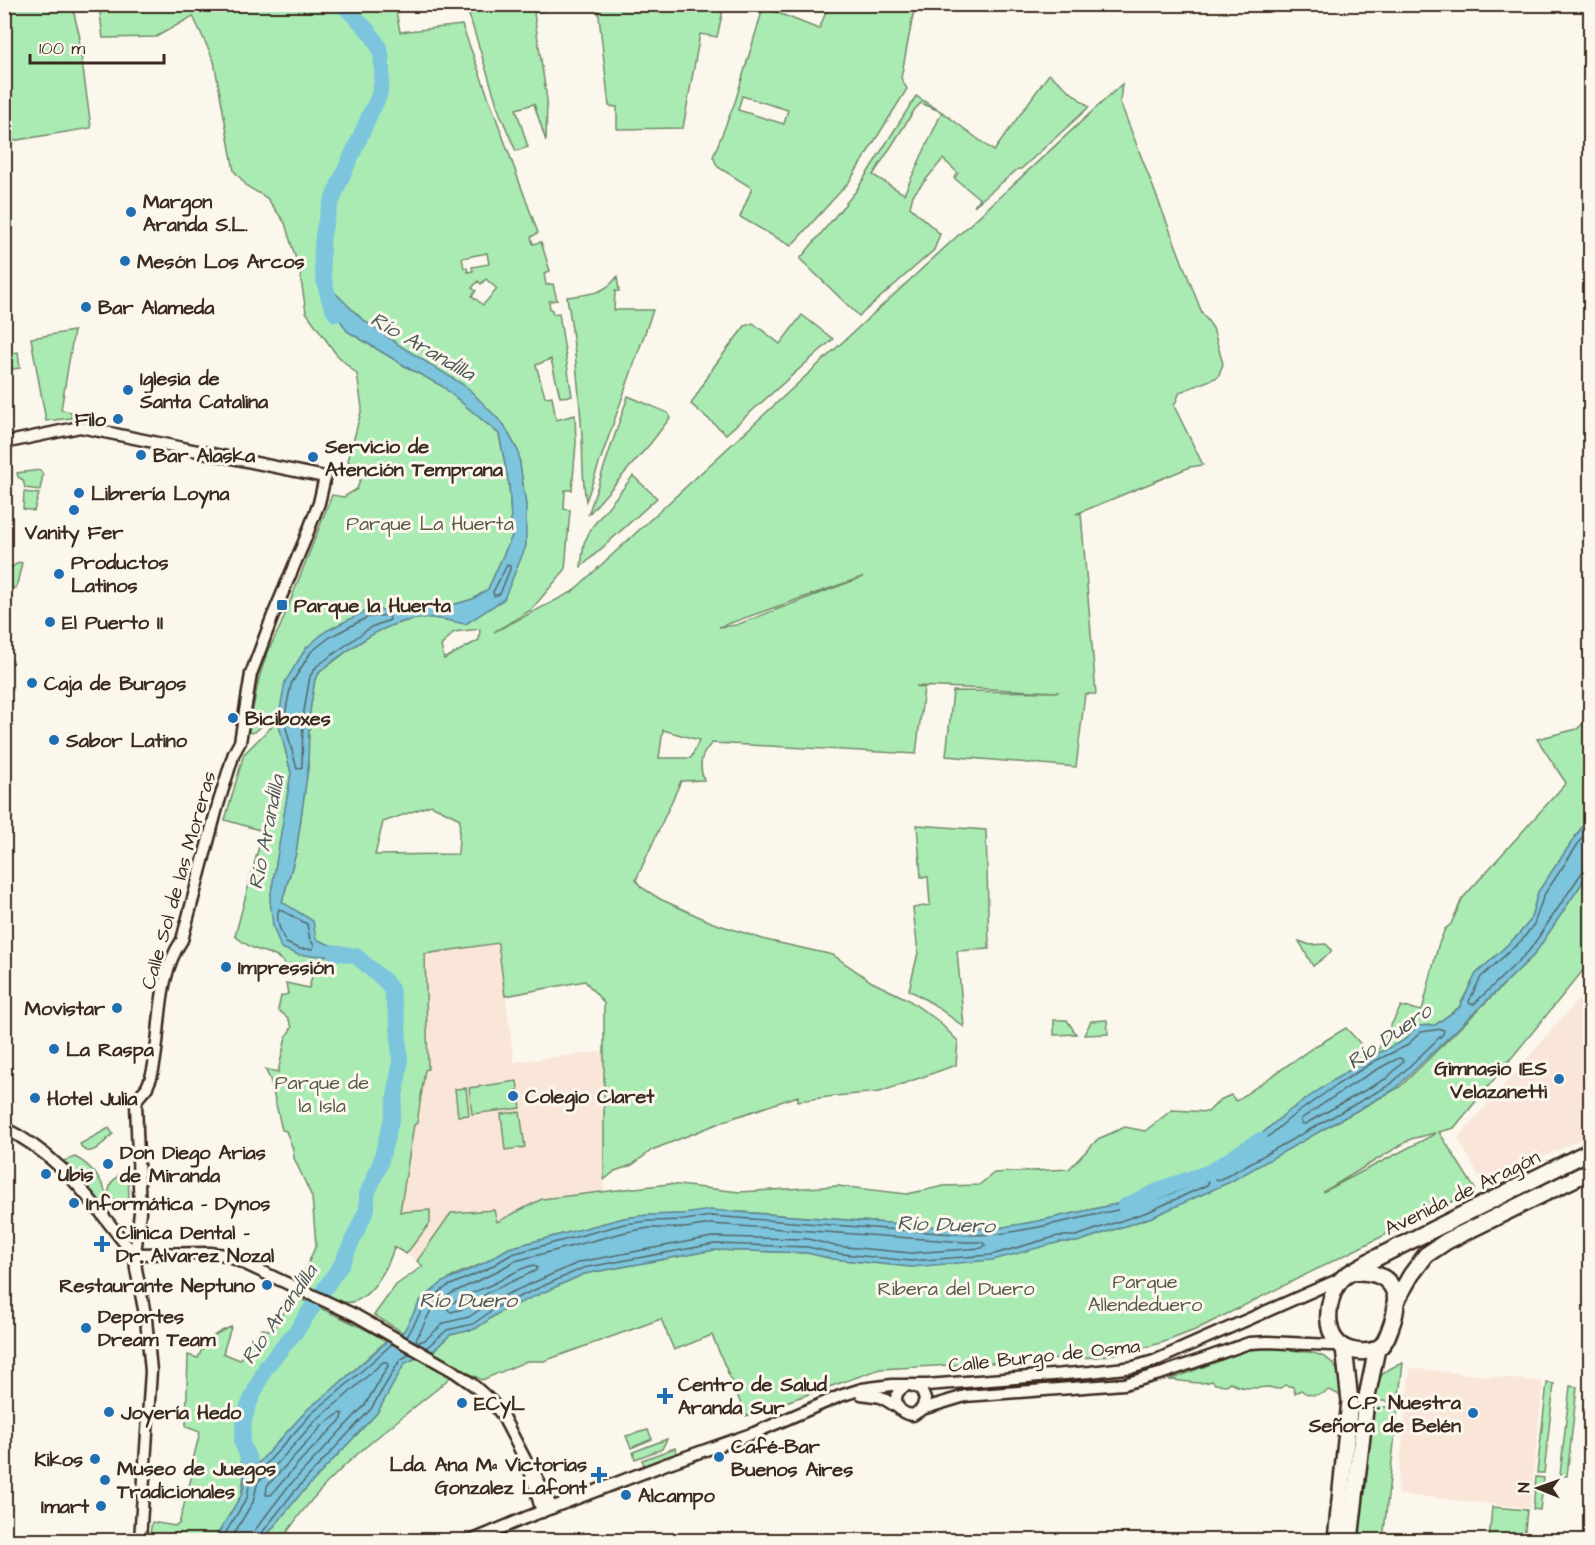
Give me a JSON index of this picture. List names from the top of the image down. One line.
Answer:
{"streets":{"highway":["Avenida de Aragón"],"street":["Calle Sol de las Moreras","Calle Burgo de Osma"]},"crossings":[["Avenida de Aragón","Calle Burgo de Osma"]],"water":["Río Arandilla","Río Duero"],"parks":["Parque La Huerta","Parque de la Isla","Parque Allendeduero","Ribera del Duero"],"places":{"other":["Margon Aranda S.L.","Mesón Los Arcos","Bar Alameda","Iglesia de Santa Catalina","Filo","Bar Alaska","Servicio de Atención Temprana","Librería Loyna","Vanity Fer","Productos Latinos","El Puerto II","Caja de Burgos","Biciboxes","Sabor Latino","Impressión","Movistar","La Raspa","Gimnasio IES Velazanetti","Colegio Claret","Hotel Julia","Don Diego Arias de Miranda","Ubis","Informática - Dynos","Restaurante Neptuno","Deportes Dream Team","ECyL","Joyería Hedo","C.P. Nuestra Señora de Belén","Café-Bar Buenos Aires","Kikos","Museo de Juegos Tradicionales","Alcampo","Imart"],"transit":["Parque la Huerta"],"health":["Clinica Dental - Dr. Alvarez Nozal","Centro de Salud Aranda Sur","Lda. Ana Mª Victorias Gonzalez Lafont"]},"scale_bar":"100 m","north":"left"}
